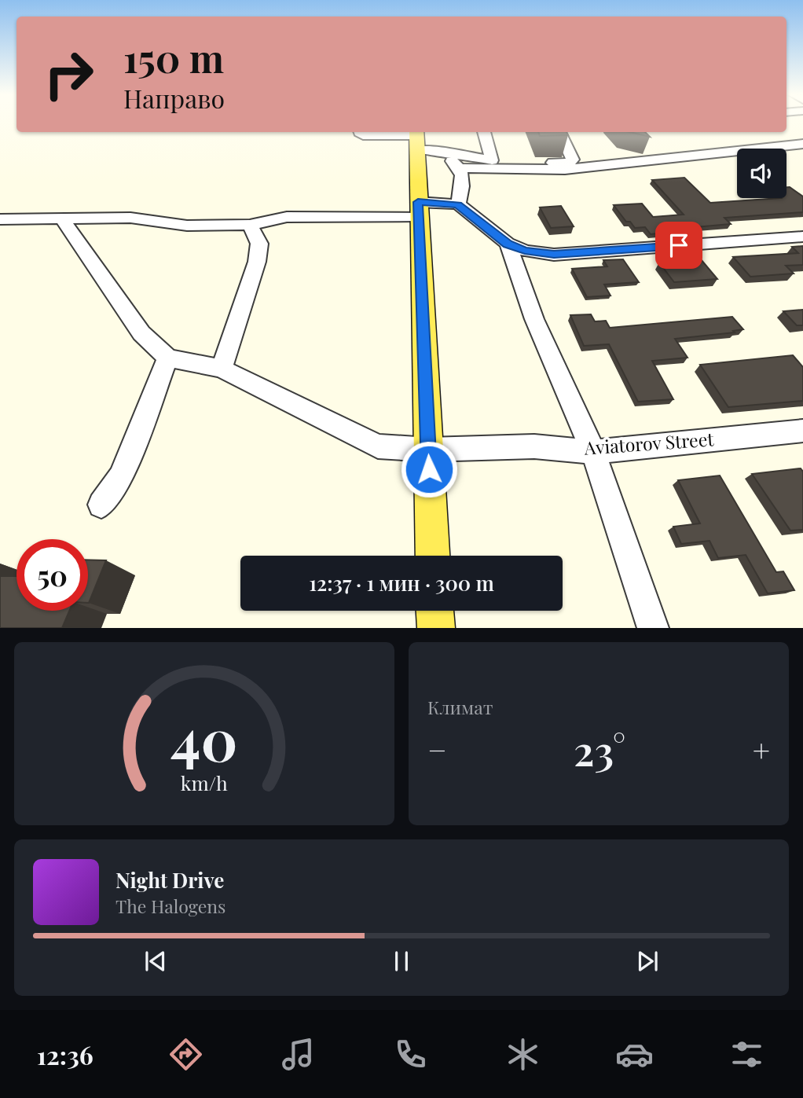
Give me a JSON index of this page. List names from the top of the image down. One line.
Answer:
{"streets":{"street":["Aviatorov Street"]},"page":{"turn":["150 m","Направо"],"limit":"50","trip":"12:37 · 1 мин · 300 m","tile":"Климат","heat":["−","23°","+"],"song":["Night Drive","The Halogens"],"tabs":"12:36","gauge":["40","km/h"]}}
